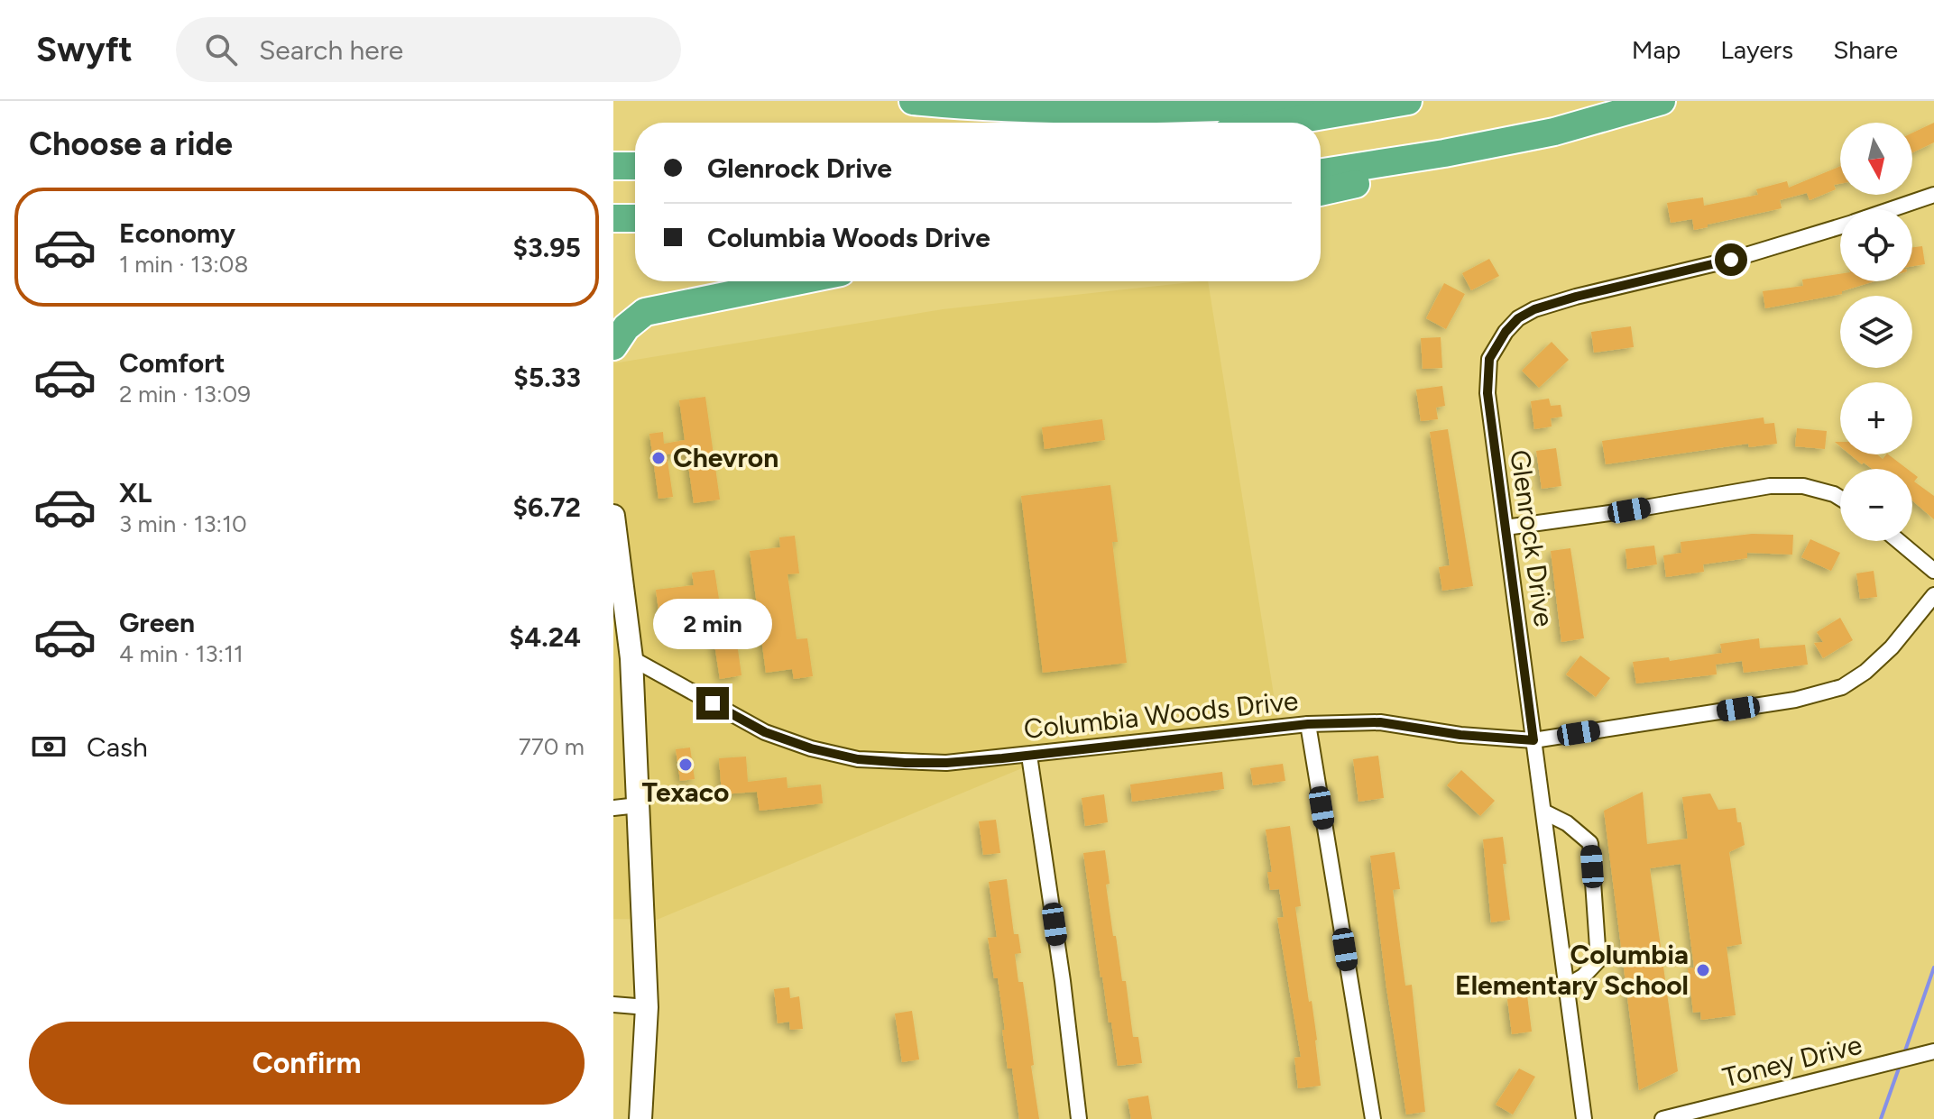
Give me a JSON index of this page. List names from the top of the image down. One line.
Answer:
{"streets":{"street":["Glenrock Drive","Columbia Woods Drive","Toney Drive"]},"crossings":[["Glenrock Drive","Columbia Woods Drive"]],"places":["Chevron","Texaco","Columbia Elementary School"],"north":"bottom","page":{"header":"Swyft","search":"Search here","nav":["Map","Layers","Share"],"heading":"Choose a ride","map_buttons":["+","−"],"banner":["Glenrock Drive","Columbia Woods Drive"],"list":[{"name":"Economy","note":"1 min · 13:08","value":"$3.95"},{"name":"Comfort","note":"2 min · 13:09","value":"$5.33"},{"name":"XL","note":"3 min · 13:10","value":"$6.72"},{"name":"Green","note":"4 min · 13:11","value":"$4.24"}],"bubble":"2 min","pay":["Cash","770 m"],"buttons":"Confirm"}}
